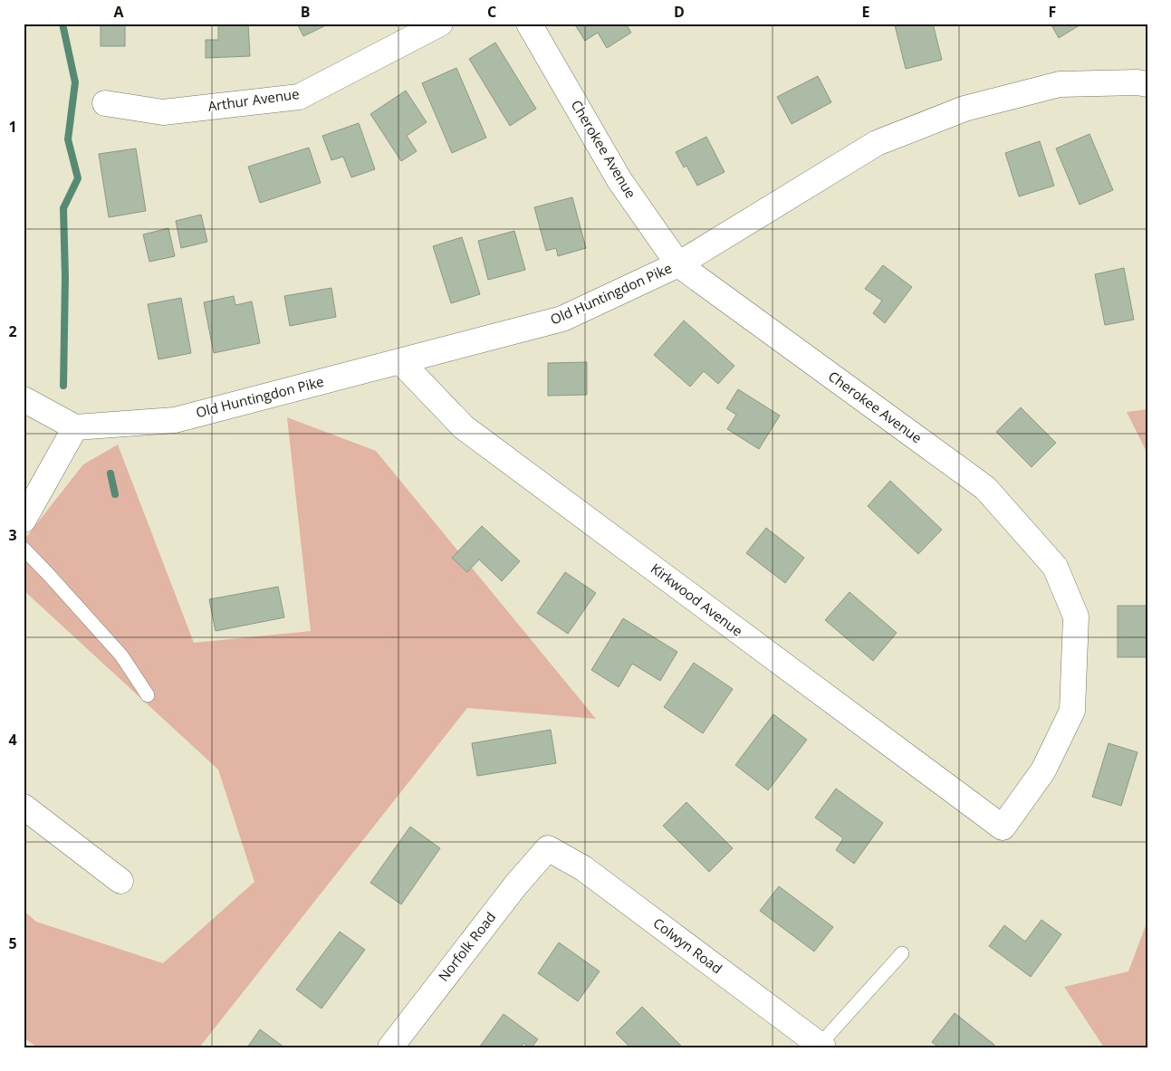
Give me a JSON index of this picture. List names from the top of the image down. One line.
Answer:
{"streets":{"street":["Arthur Avenue","Cherokee Avenue","Old Huntingdon Pike","Kirkwood Avenue","Colwyn Road","Norfolk Road"]},"crossings":[["Cherokee Avenue","Old Huntingdon Pike"],["Cherokee Avenue","Kirkwood Avenue"],["Old Huntingdon Pike","Kirkwood Avenue"],["Colwyn Road","Norfolk Road"]],"grid":{"columns":["A","B","C","D","E","F"],"rows":["1","2","3","4","5"]}}
